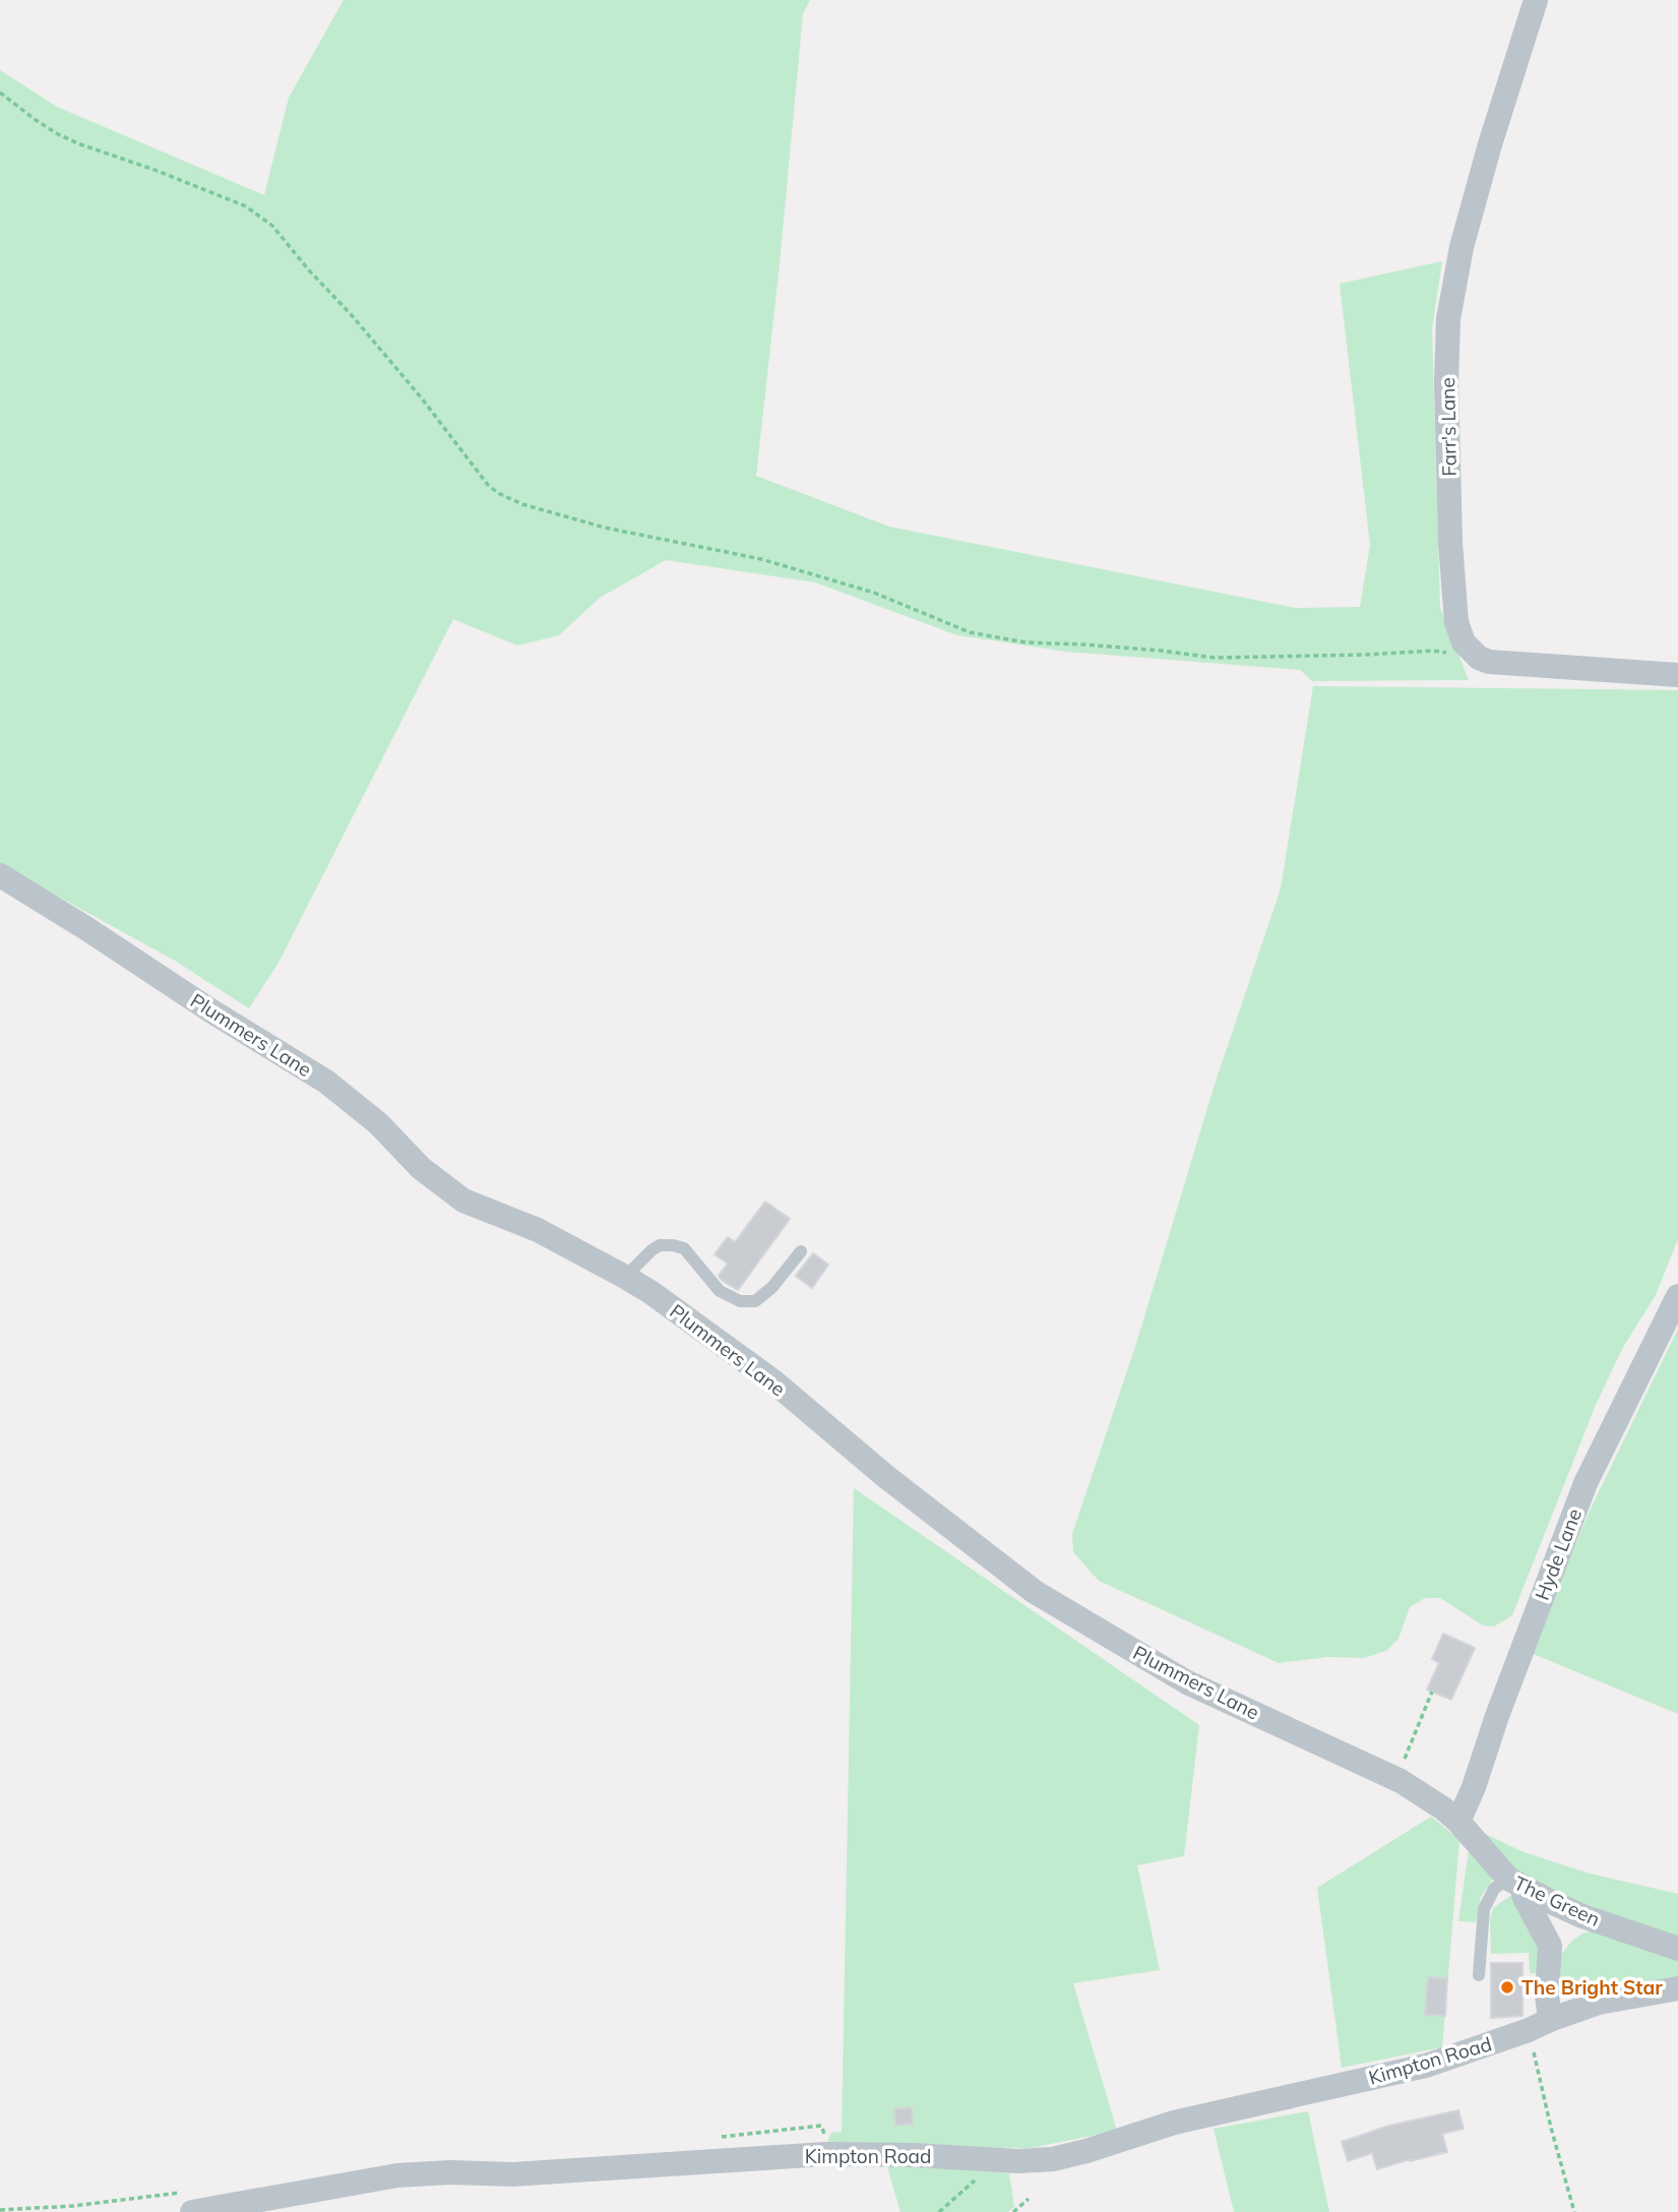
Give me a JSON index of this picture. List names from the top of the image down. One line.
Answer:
{"streets":{"street":["Farr's Lane","Plummers Lane","Hyde Lane","The Green","Kimpton Road"]},"crossings":[["Plummers Lane","Hyde Lane"],["Plummers Lane","The Green"],["Hyde Lane","The Green"]],"places":["The Bright Star"]}
